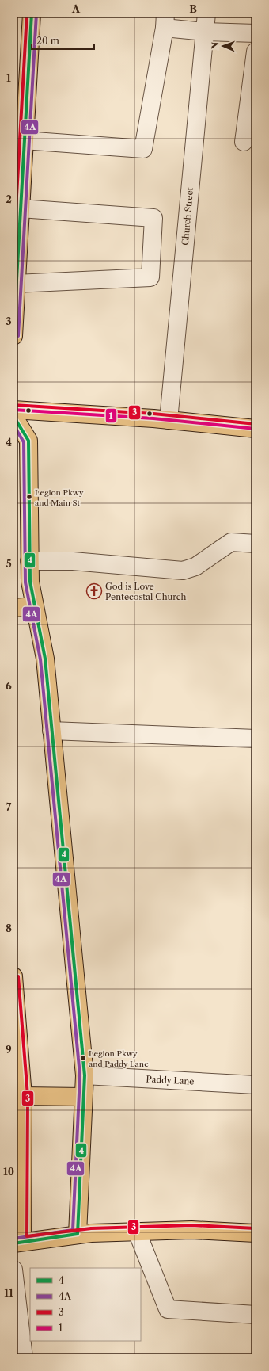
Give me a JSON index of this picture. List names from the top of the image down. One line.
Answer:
{"streets":{"street":["Church Street","Paddy Lane"]},"places":{"other":["Legion Pkwy and Main St","Legion Pkwy and Paddy Lane"],"church":["God is Love Pentecostal Church"]},"lines":["transit line 4","transit line 4A","transit line 3","transit line 1"],"legend":["4","4A","3","1"],"scale_bar":"20 m","north":"left","grid":{"columns":["A","B"],"rows":["1","2","3","4","5","6","7","8","9","10","11"]}}
